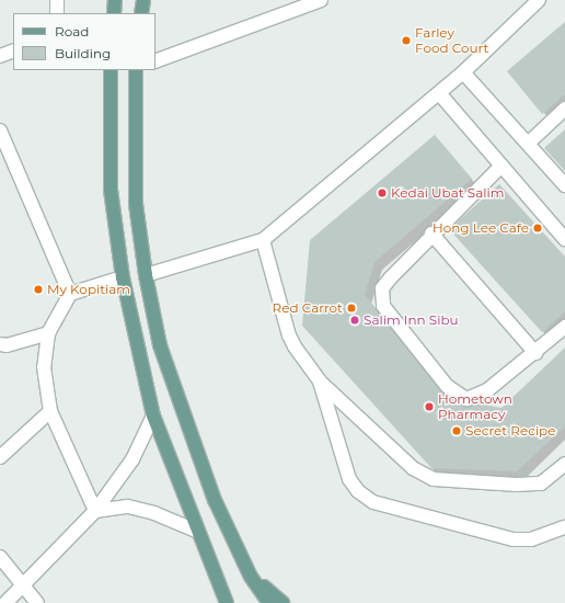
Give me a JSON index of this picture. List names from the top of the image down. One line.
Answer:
{"places":["Farley Food Court","Kedai Ubat Salim","Hong Lee Cafe","My Kopitiam","Red Carrot","Salim Inn Sibu","Hometown Pharmacy","Secret Recipe"],"legend":["Road","Building"]}
